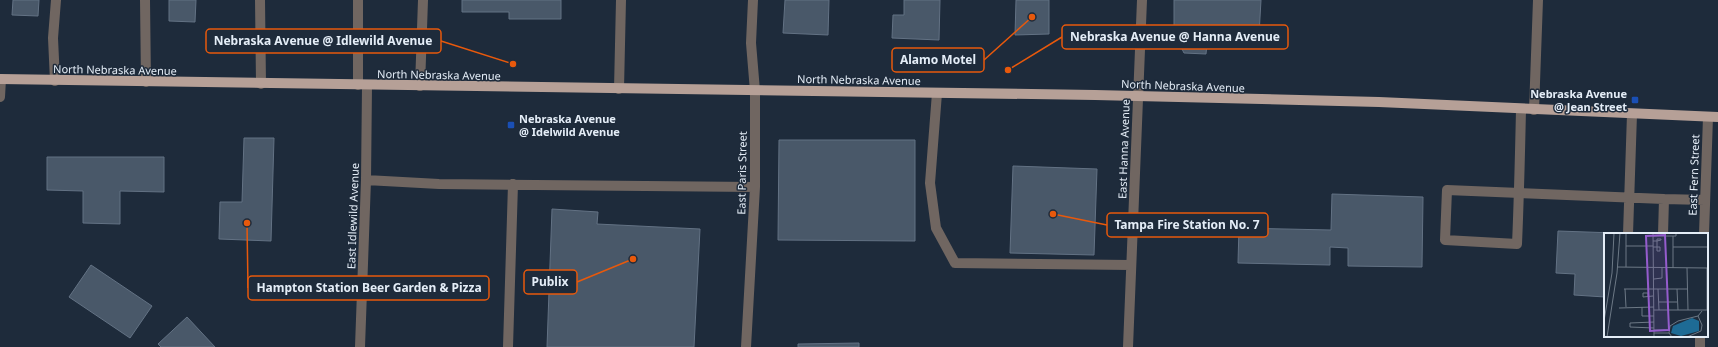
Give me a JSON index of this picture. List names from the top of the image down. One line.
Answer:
{"streets":{"main road":["North Nebraska Avenue"],"street":["East Hanna Avenue","East Paris Street","East Fern Street","East Idlewild Avenue"]},"crossings":[["North Nebraska Avenue","East Hanna Avenue"],["North Nebraska Avenue","East Paris Street"],["North Nebraska Avenue","East Fern Street"],["North Nebraska Avenue","East Idlewild Avenue"]],"places":{"other":["Alamo Motel","Nebraska Avenue @ Idlewild Avenue","Nebraska Avenue @ Hanna Avenue","Tampa Fire Station No. 7","Hampton Station Beer Garden & Pizza","Publix"],"transit":["Nebraska Avenue @ Jean Street","Nebraska Avenue @ Idelwild Avenue"]}}
